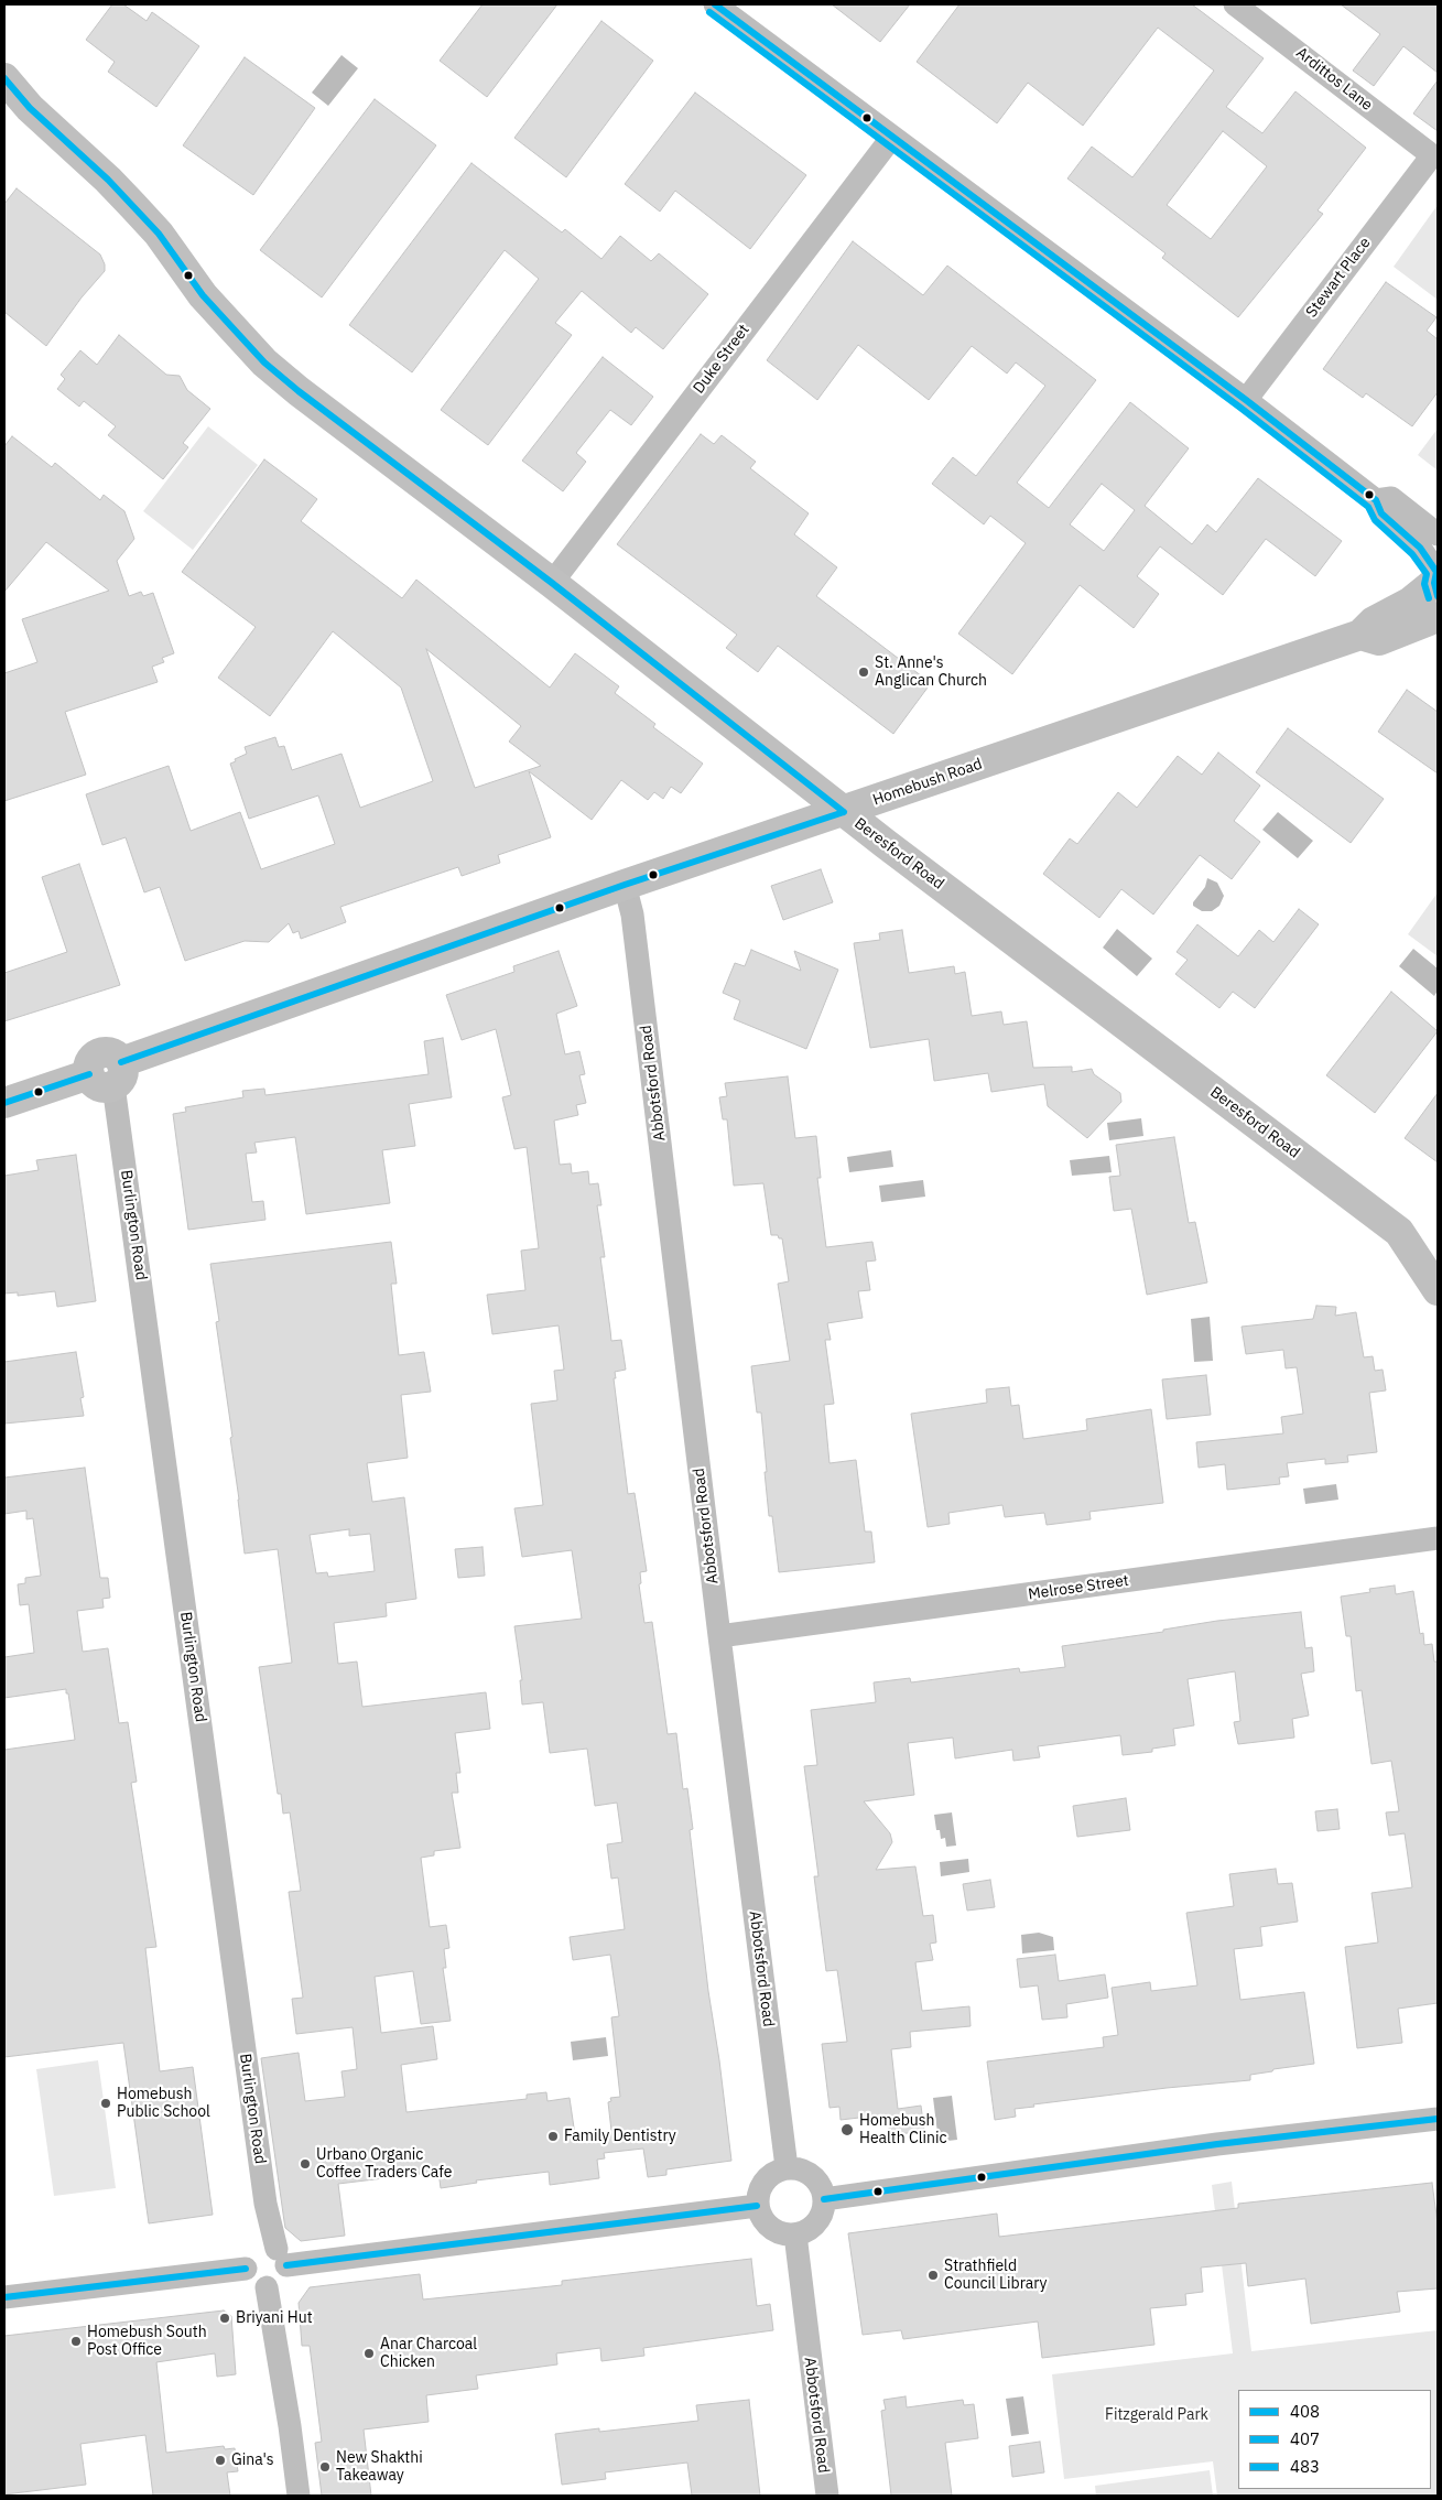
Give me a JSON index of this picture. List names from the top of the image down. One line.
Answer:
{"streets":{"main road":["Homebush Road","Beresford Road"],"street":["Ardittos Lane","Stewart Place","Duke Street","Abbotsford Road","Burlington Road","Melrose Street"]},"crossings":[["Ardittos Lane","Stewart Place"],["Duke Street","Beresford Road"],["Homebush Road","Beresford Road"],["Homebush Road","Abbotsford Road"],["Homebush Road","Burlington Road"],["Abbotsford Road","Melrose Street"]],"parks":["Fitzgerald Park"],"places":["St. Anne's Anglican Church","Homebush Public School","Homebush Health Clinic","Family Dentistry","Urbano Organic Coffee Traders Cafe","Strathfield Council Library","Briyani Hut","Homebush South Post Office","Anar Charcoal Chicken","Gina's","New Shakthi Takeaway"],"lines":["transit line 407","transit line 483","transit line 408"],"legend":["408","407","483"]}
